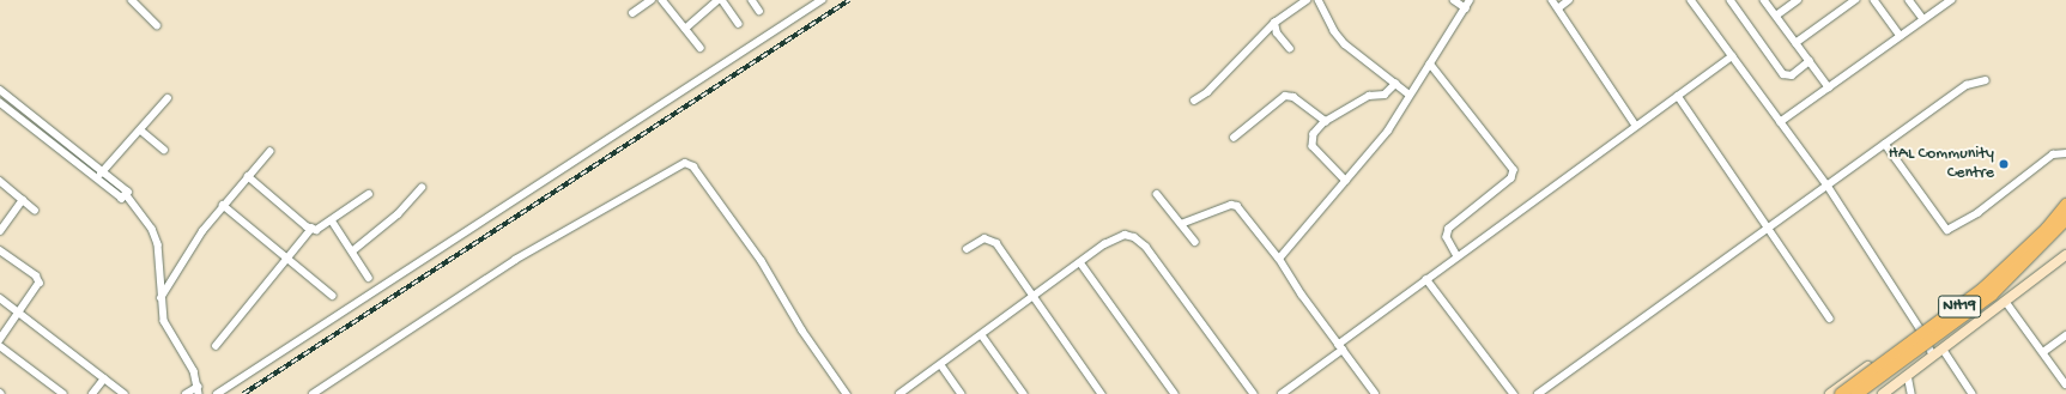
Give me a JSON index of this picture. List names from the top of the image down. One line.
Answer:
{"streets":{"highway":["NH19"]},"places":["HAL Community Centre"]}
